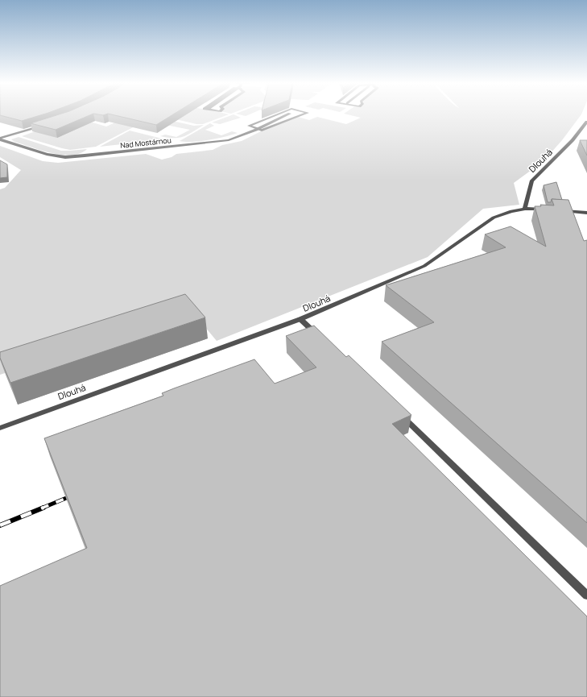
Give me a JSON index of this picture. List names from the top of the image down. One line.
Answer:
{"streets":{"street":["Nad Mostárnou","Dlouhá"]}}
